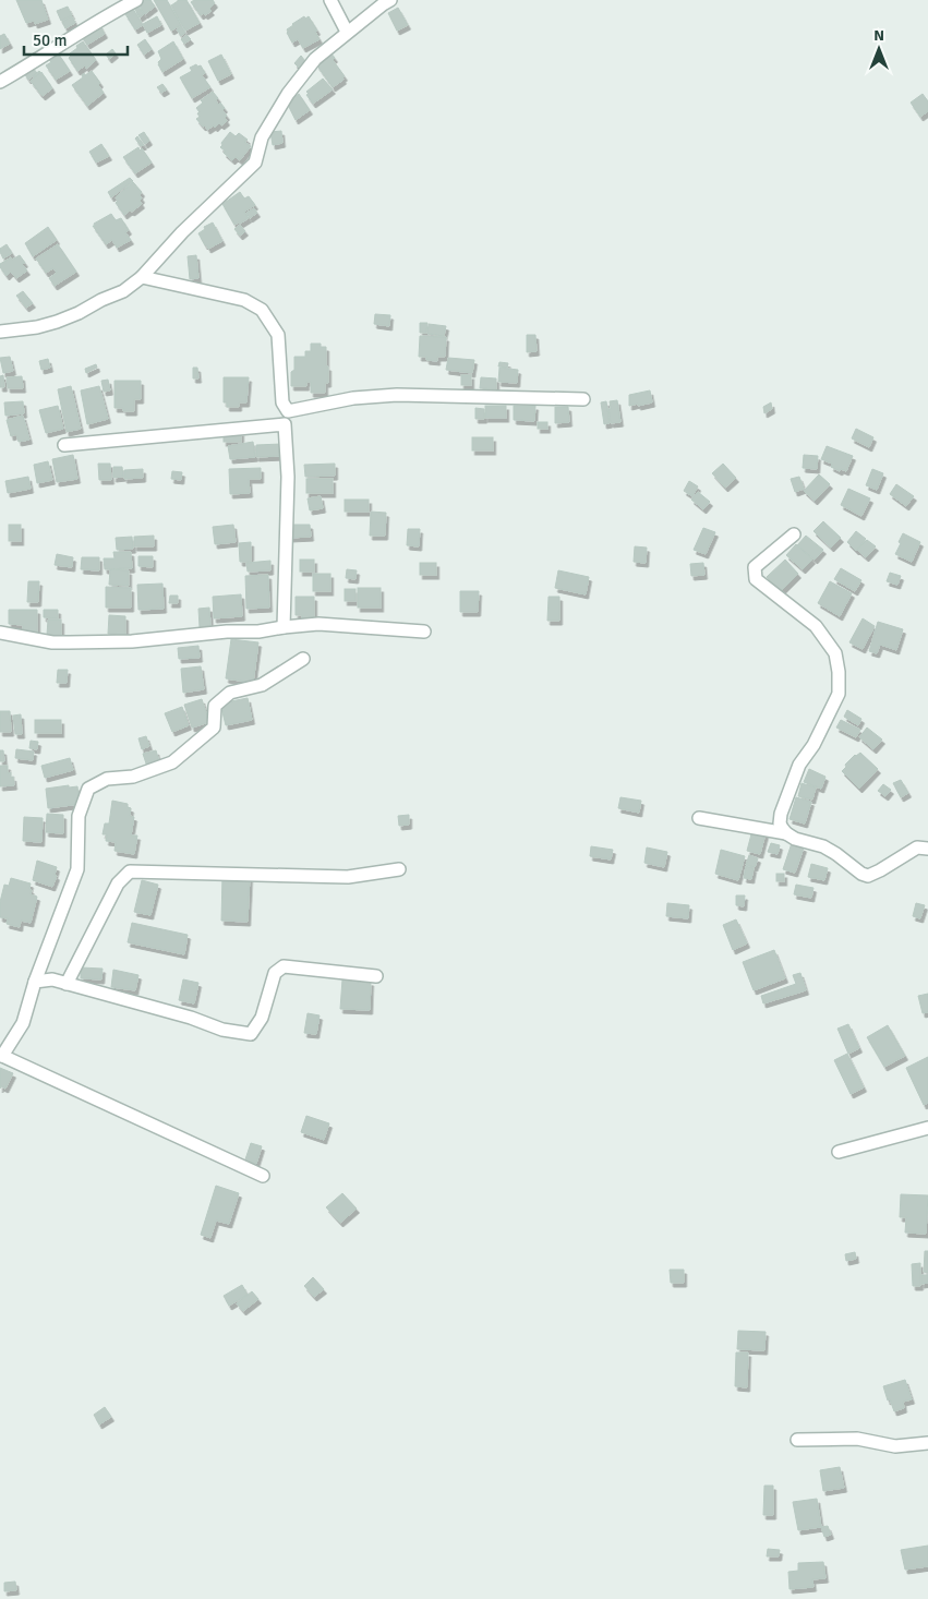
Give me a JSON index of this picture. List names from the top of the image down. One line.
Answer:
{"scale_bar":"50 m","north":"top"}
